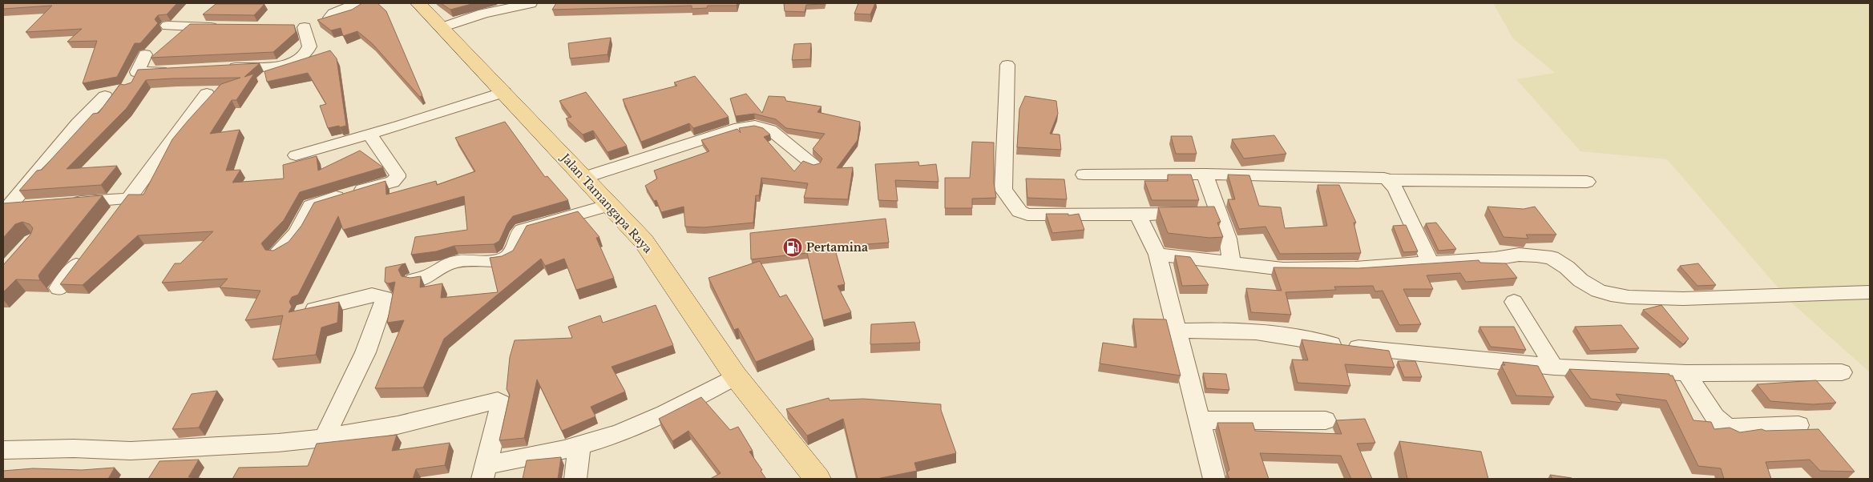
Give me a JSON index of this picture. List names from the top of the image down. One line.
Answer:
{"streets":{"main road":["Jalan Tamangapa Raya"]},"places":{"fuel station":["Pertamina"]}}
